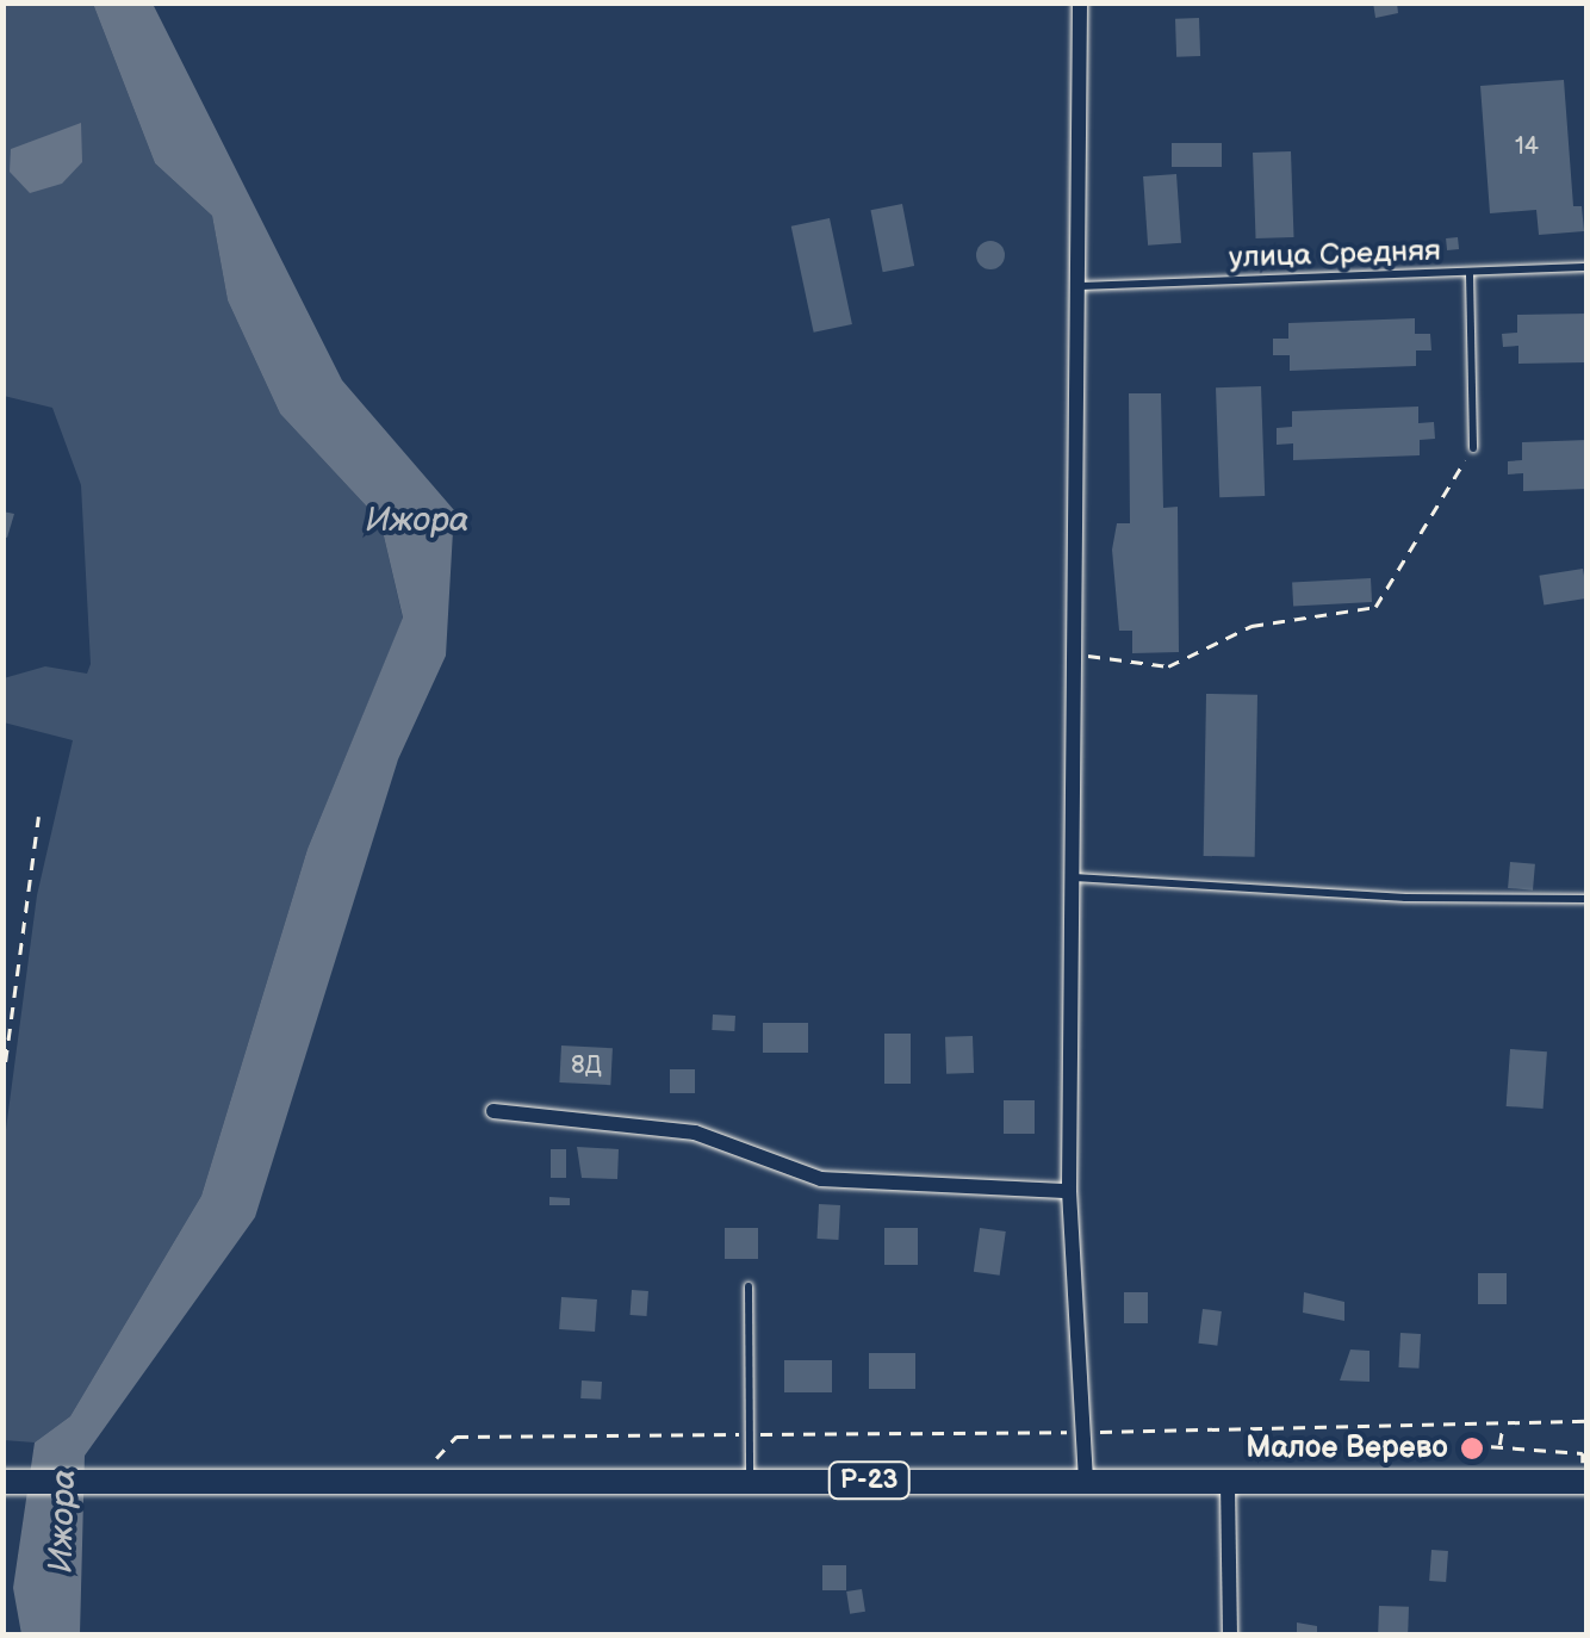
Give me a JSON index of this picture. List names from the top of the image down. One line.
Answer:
{"streets":{"main road":["Р-23"],"lane":["улица Средняя"]},"water":["Ижора"],"places":["Малое Верево"],"house_numbers":["14","8Д"]}
